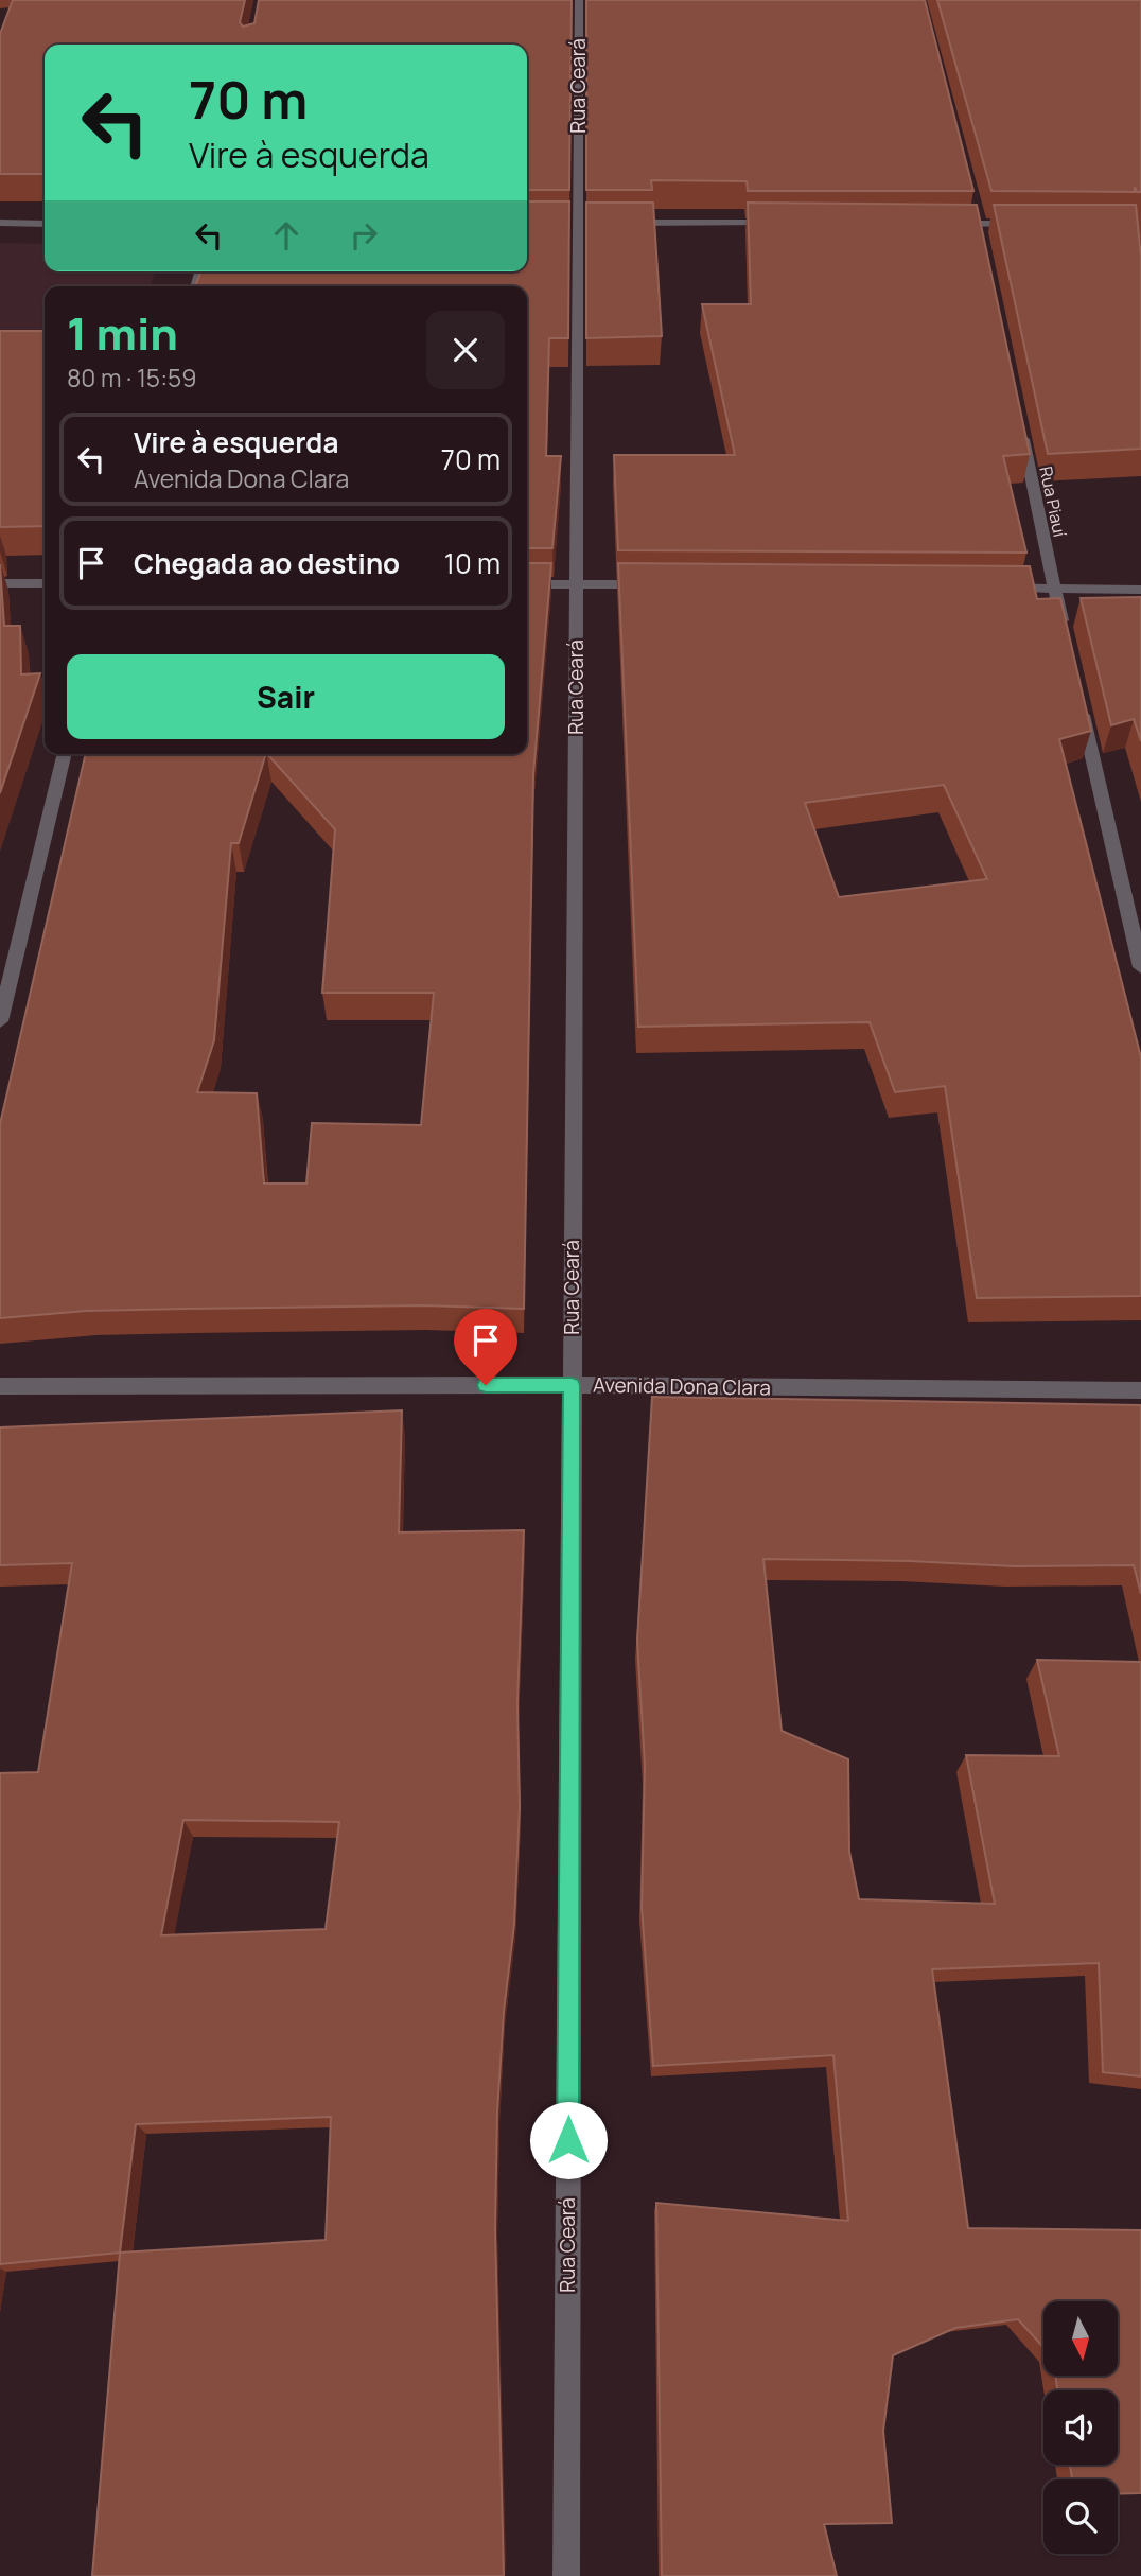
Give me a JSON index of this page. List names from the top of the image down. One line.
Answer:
{"streets":{"street":["Rua Ceará","Rua Piauí","Avenida Dona Clara"]},"crossings":[["Rua Ceará","Avenida Dona Clara"]],"north":"bottom","page":{"turn":["70 m","Vire à esquerda"],"heading":["1 min","80 m · 15:59"],"list":[{"name":"Vire à esquerda","note":"Avenida Dona Clara","value":"70 m"},{"name":"Chegada ao destino","value":"10 m"}],"buttons":"Sair"}}
